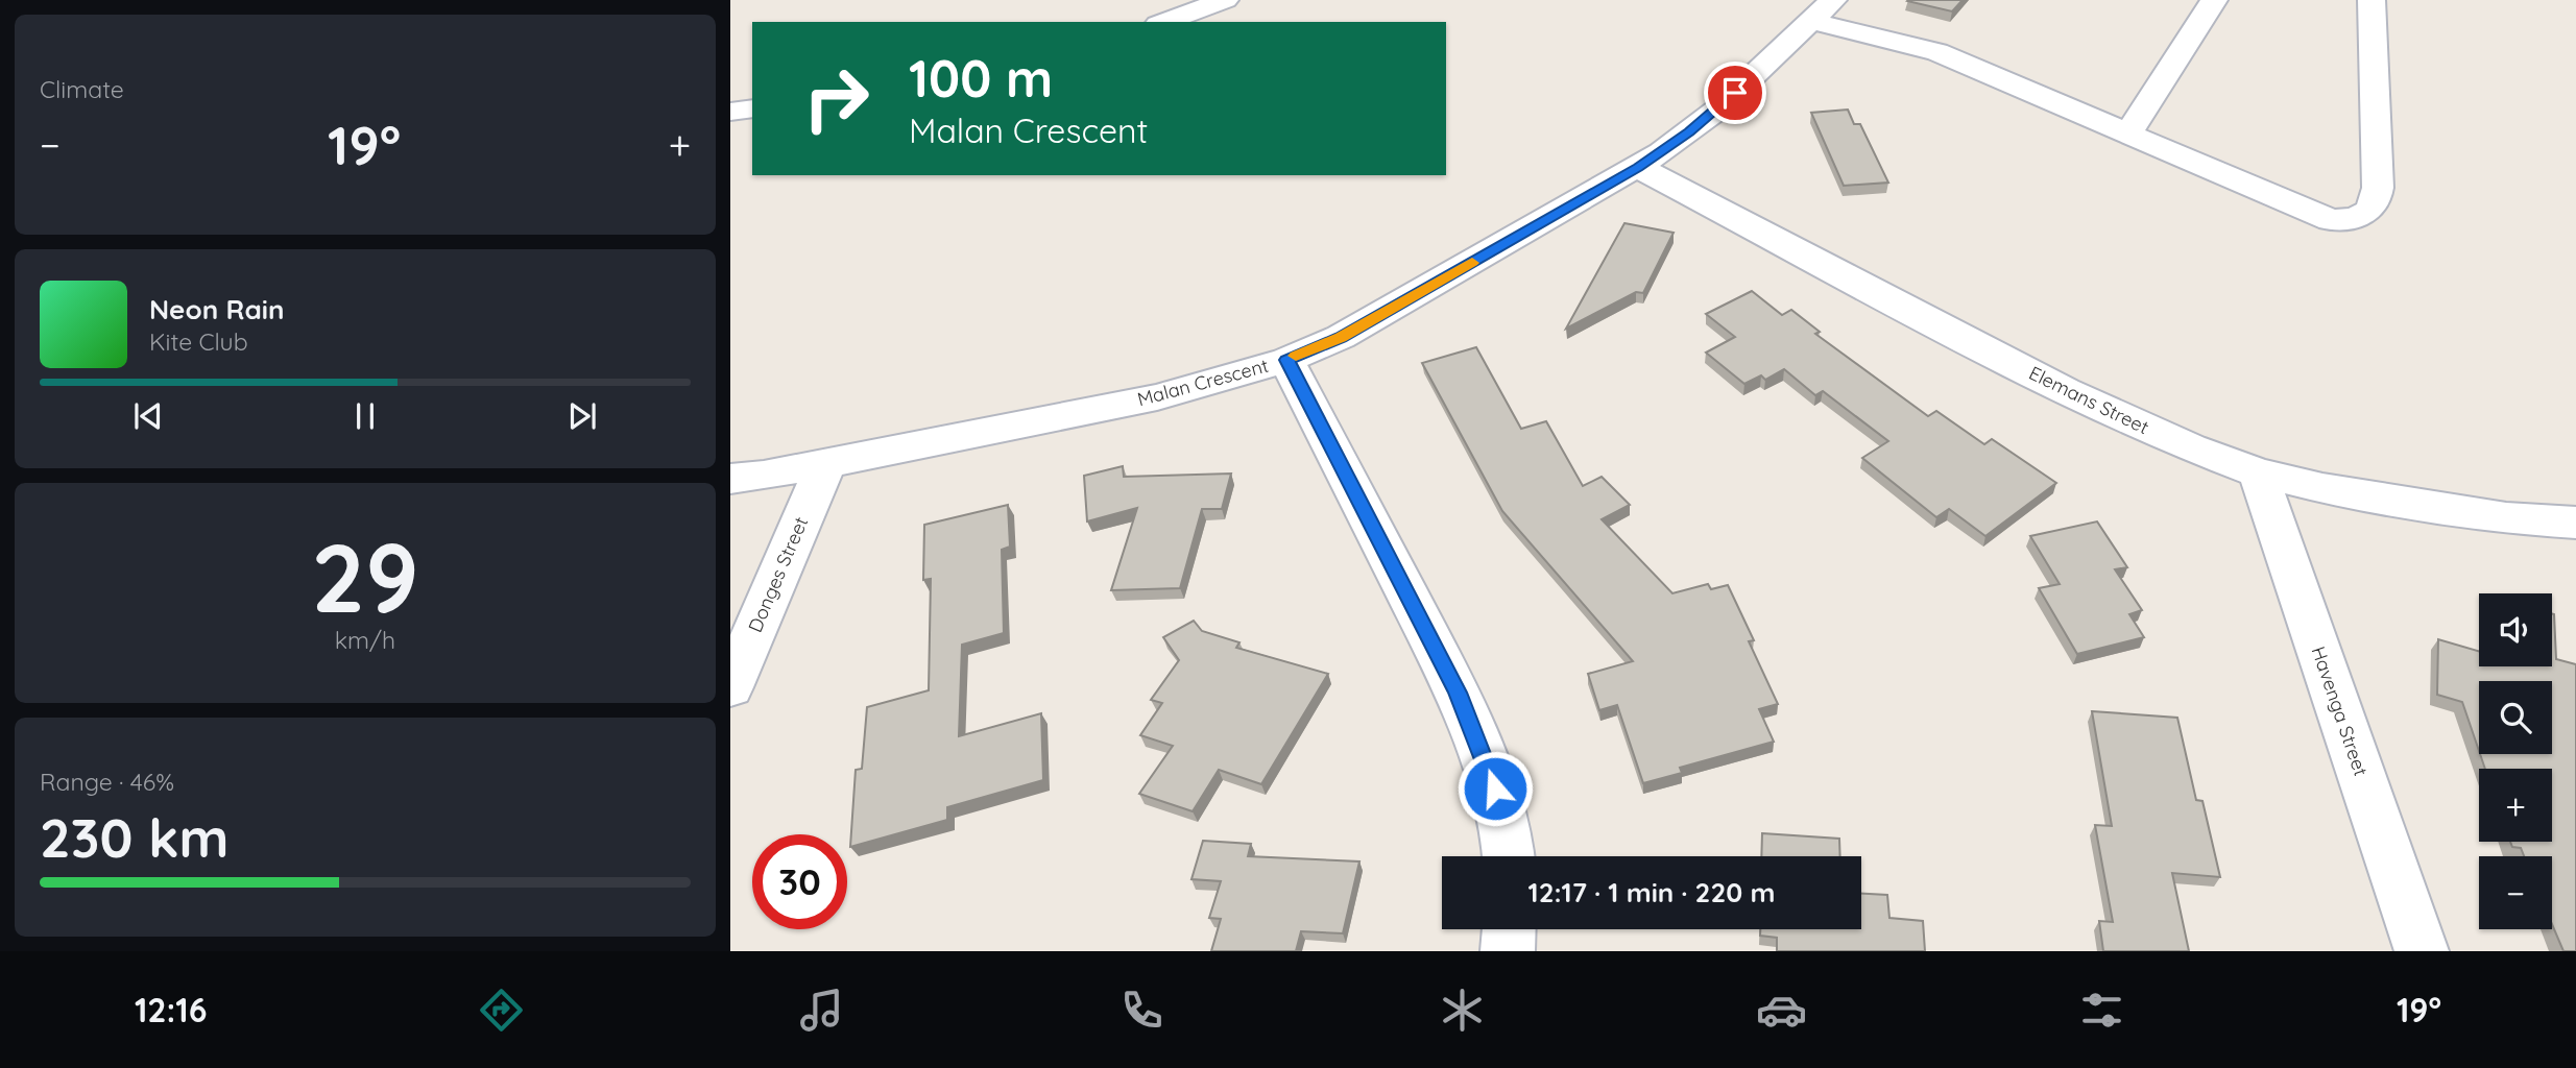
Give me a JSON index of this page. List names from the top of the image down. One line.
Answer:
{"streets":{"street":["Malan Crescent","Elemans Street","Donges Street","Havenga Street"]},"crossings":[["Malan Crescent","Elemans Street"],["Malan Crescent","Donges Street"],["Elemans Street","Havenga Street"]],"page":{"tile":["Climate",["29","km/h"],["Range · 46%","230 km"]],"turn":["100 m","Malan Crescent"],"heat":["−","19°","+"],"song":["Neon Rain","Kite Club"],"map_buttons":["+","−"],"limit":"30","trip":"12:17 · 1 min · 220 m","tabs":["12:16","19°"]}}
